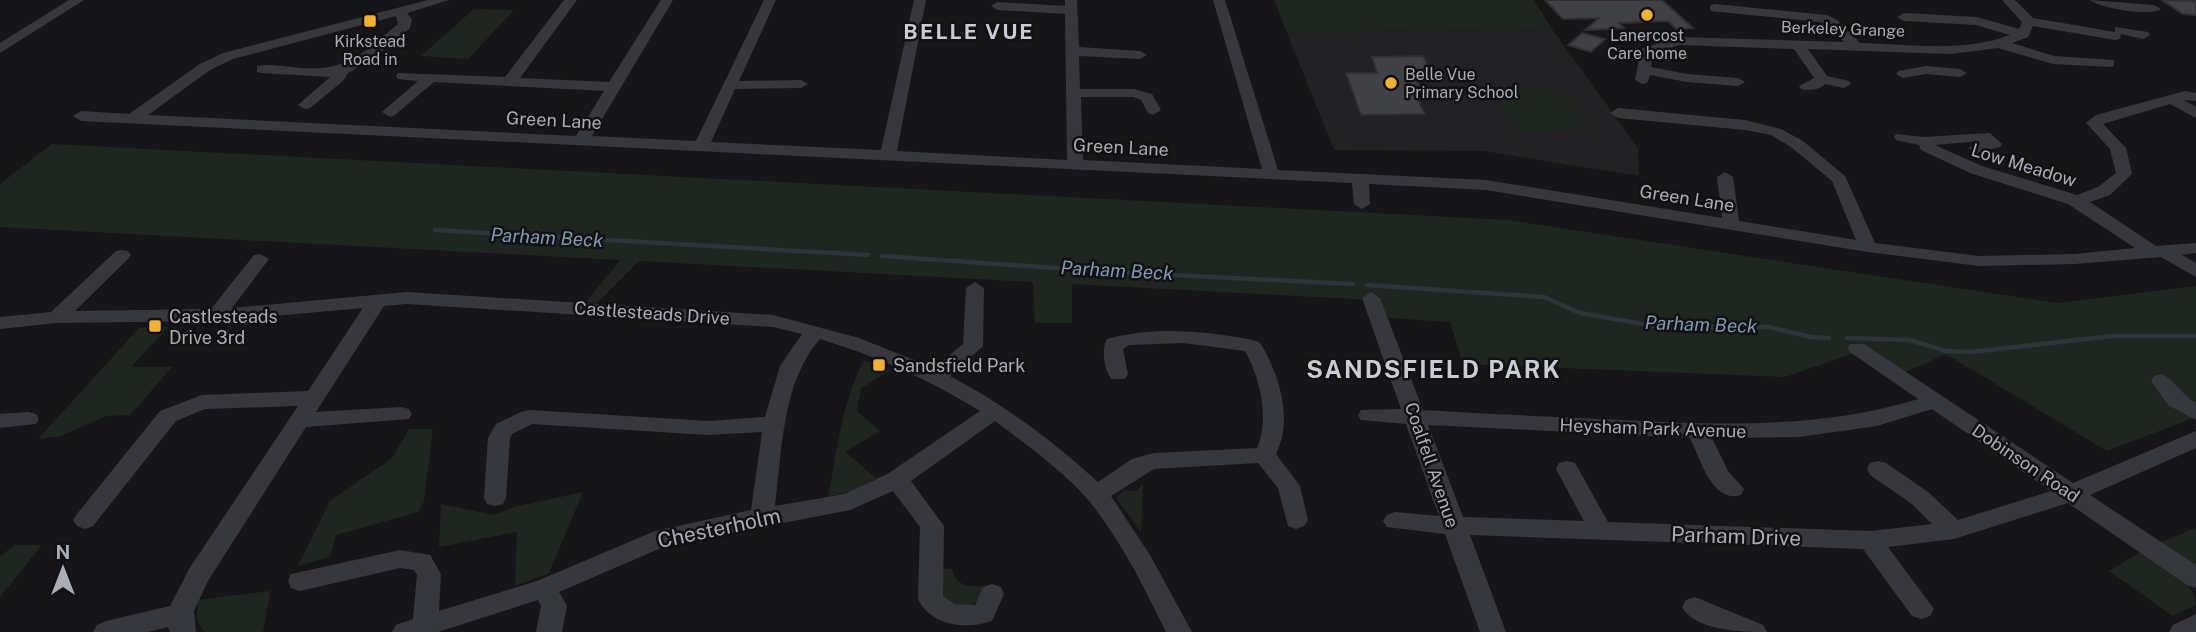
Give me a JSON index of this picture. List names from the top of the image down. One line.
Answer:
{"streets":{"street":["Berkeley Grange","Green Lane","Low Meadow","Castlesteads Drive","Heysham Park Avenue","Dobinson Road","Coalfell Avenue","Chesterholm","Parham Drive"]},"crossings":[["Green Lane","Low Meadow"],["Castlesteads Drive","Chesterholm"],["Heysham Park Avenue","Dobinson Road"],["Heysham Park Avenue","Coalfell Avenue"],["Dobinson Road","Parham Drive"],["Coalfell Avenue","Parham Drive"]],"districts":["BELLE VUE","SANDSFIELD PARK"],"water":["Parham Beck"],"places":{"other":["Lanercost Care home","Belle Vue Primary School"],"transit":["Kirkstead Road in","Castlesteads Drive 3rd","Sandsfield Park"]},"north":"top"}
